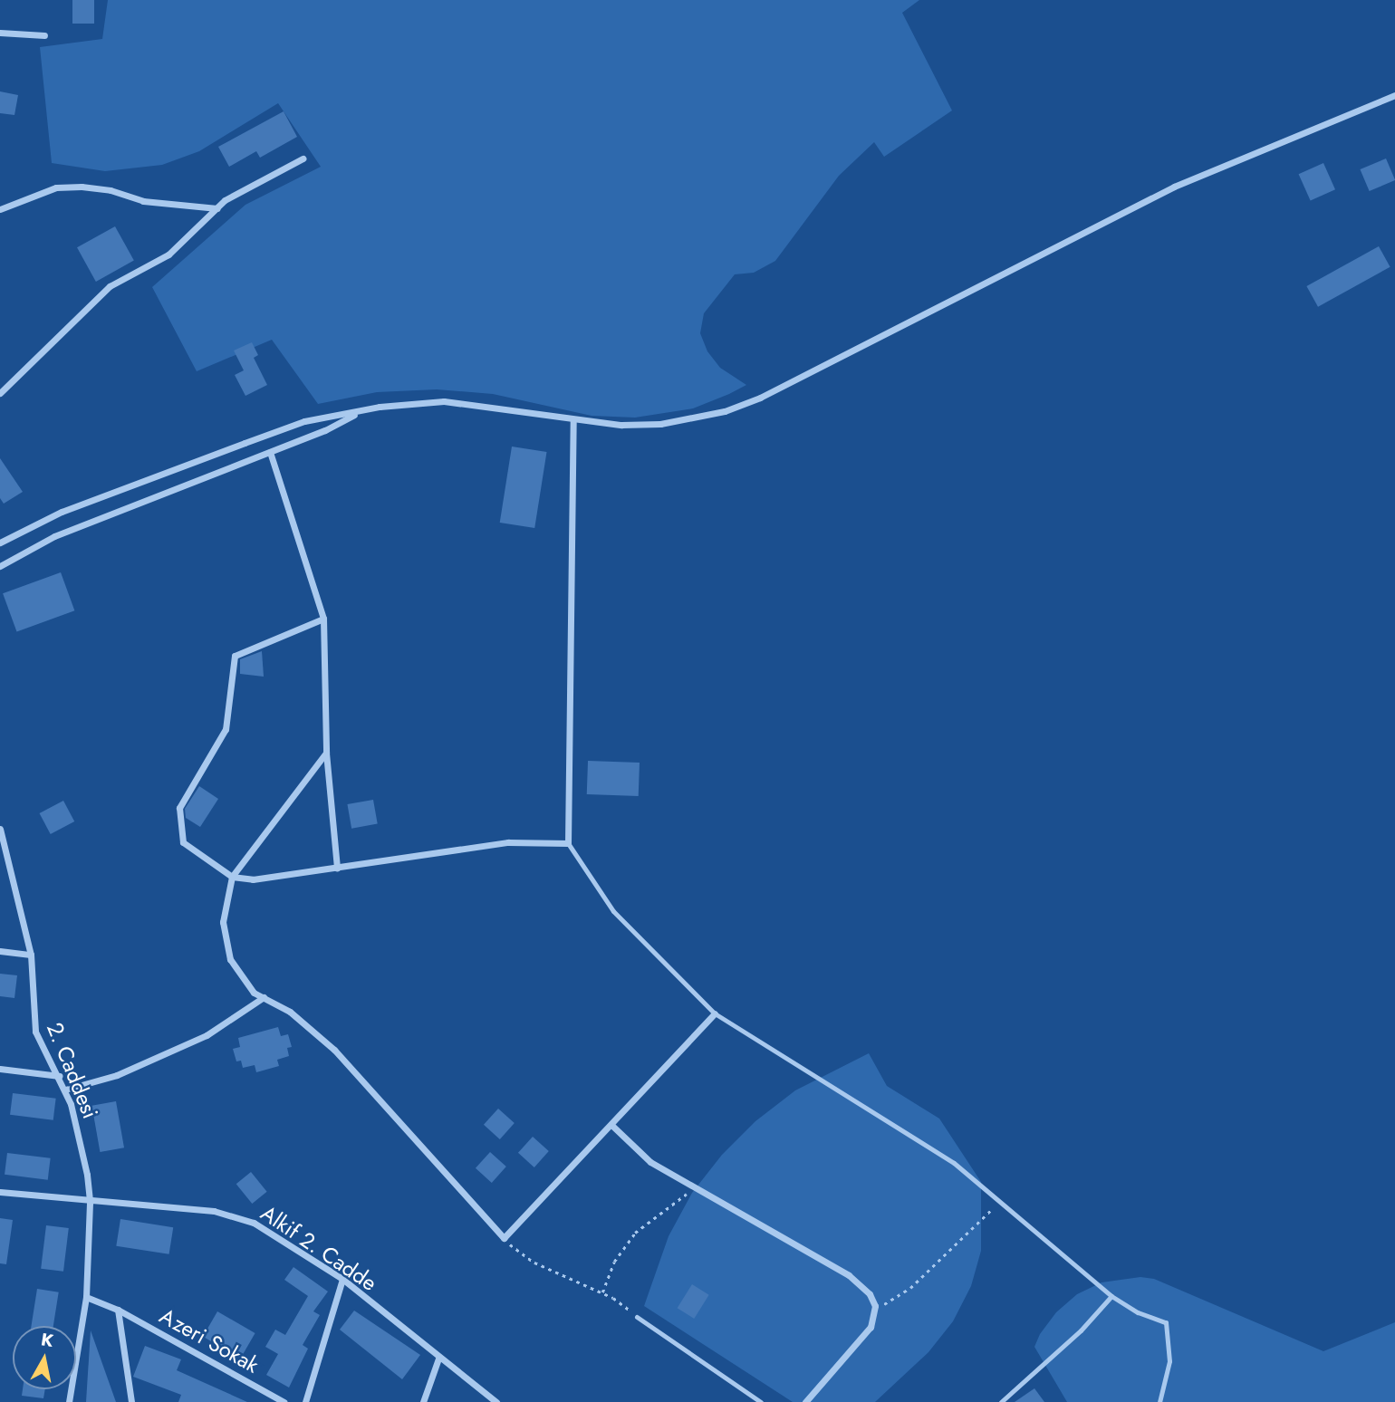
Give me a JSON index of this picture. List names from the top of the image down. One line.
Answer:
{"streets":{"street":["2. Caddesi","Alkif 2. Cadde","Azeri Sokak"]},"crossings":[["2. Caddesi","Alkif 2. Cadde"],["2. Caddesi","Azeri Sokak"]],"north":"top"}
